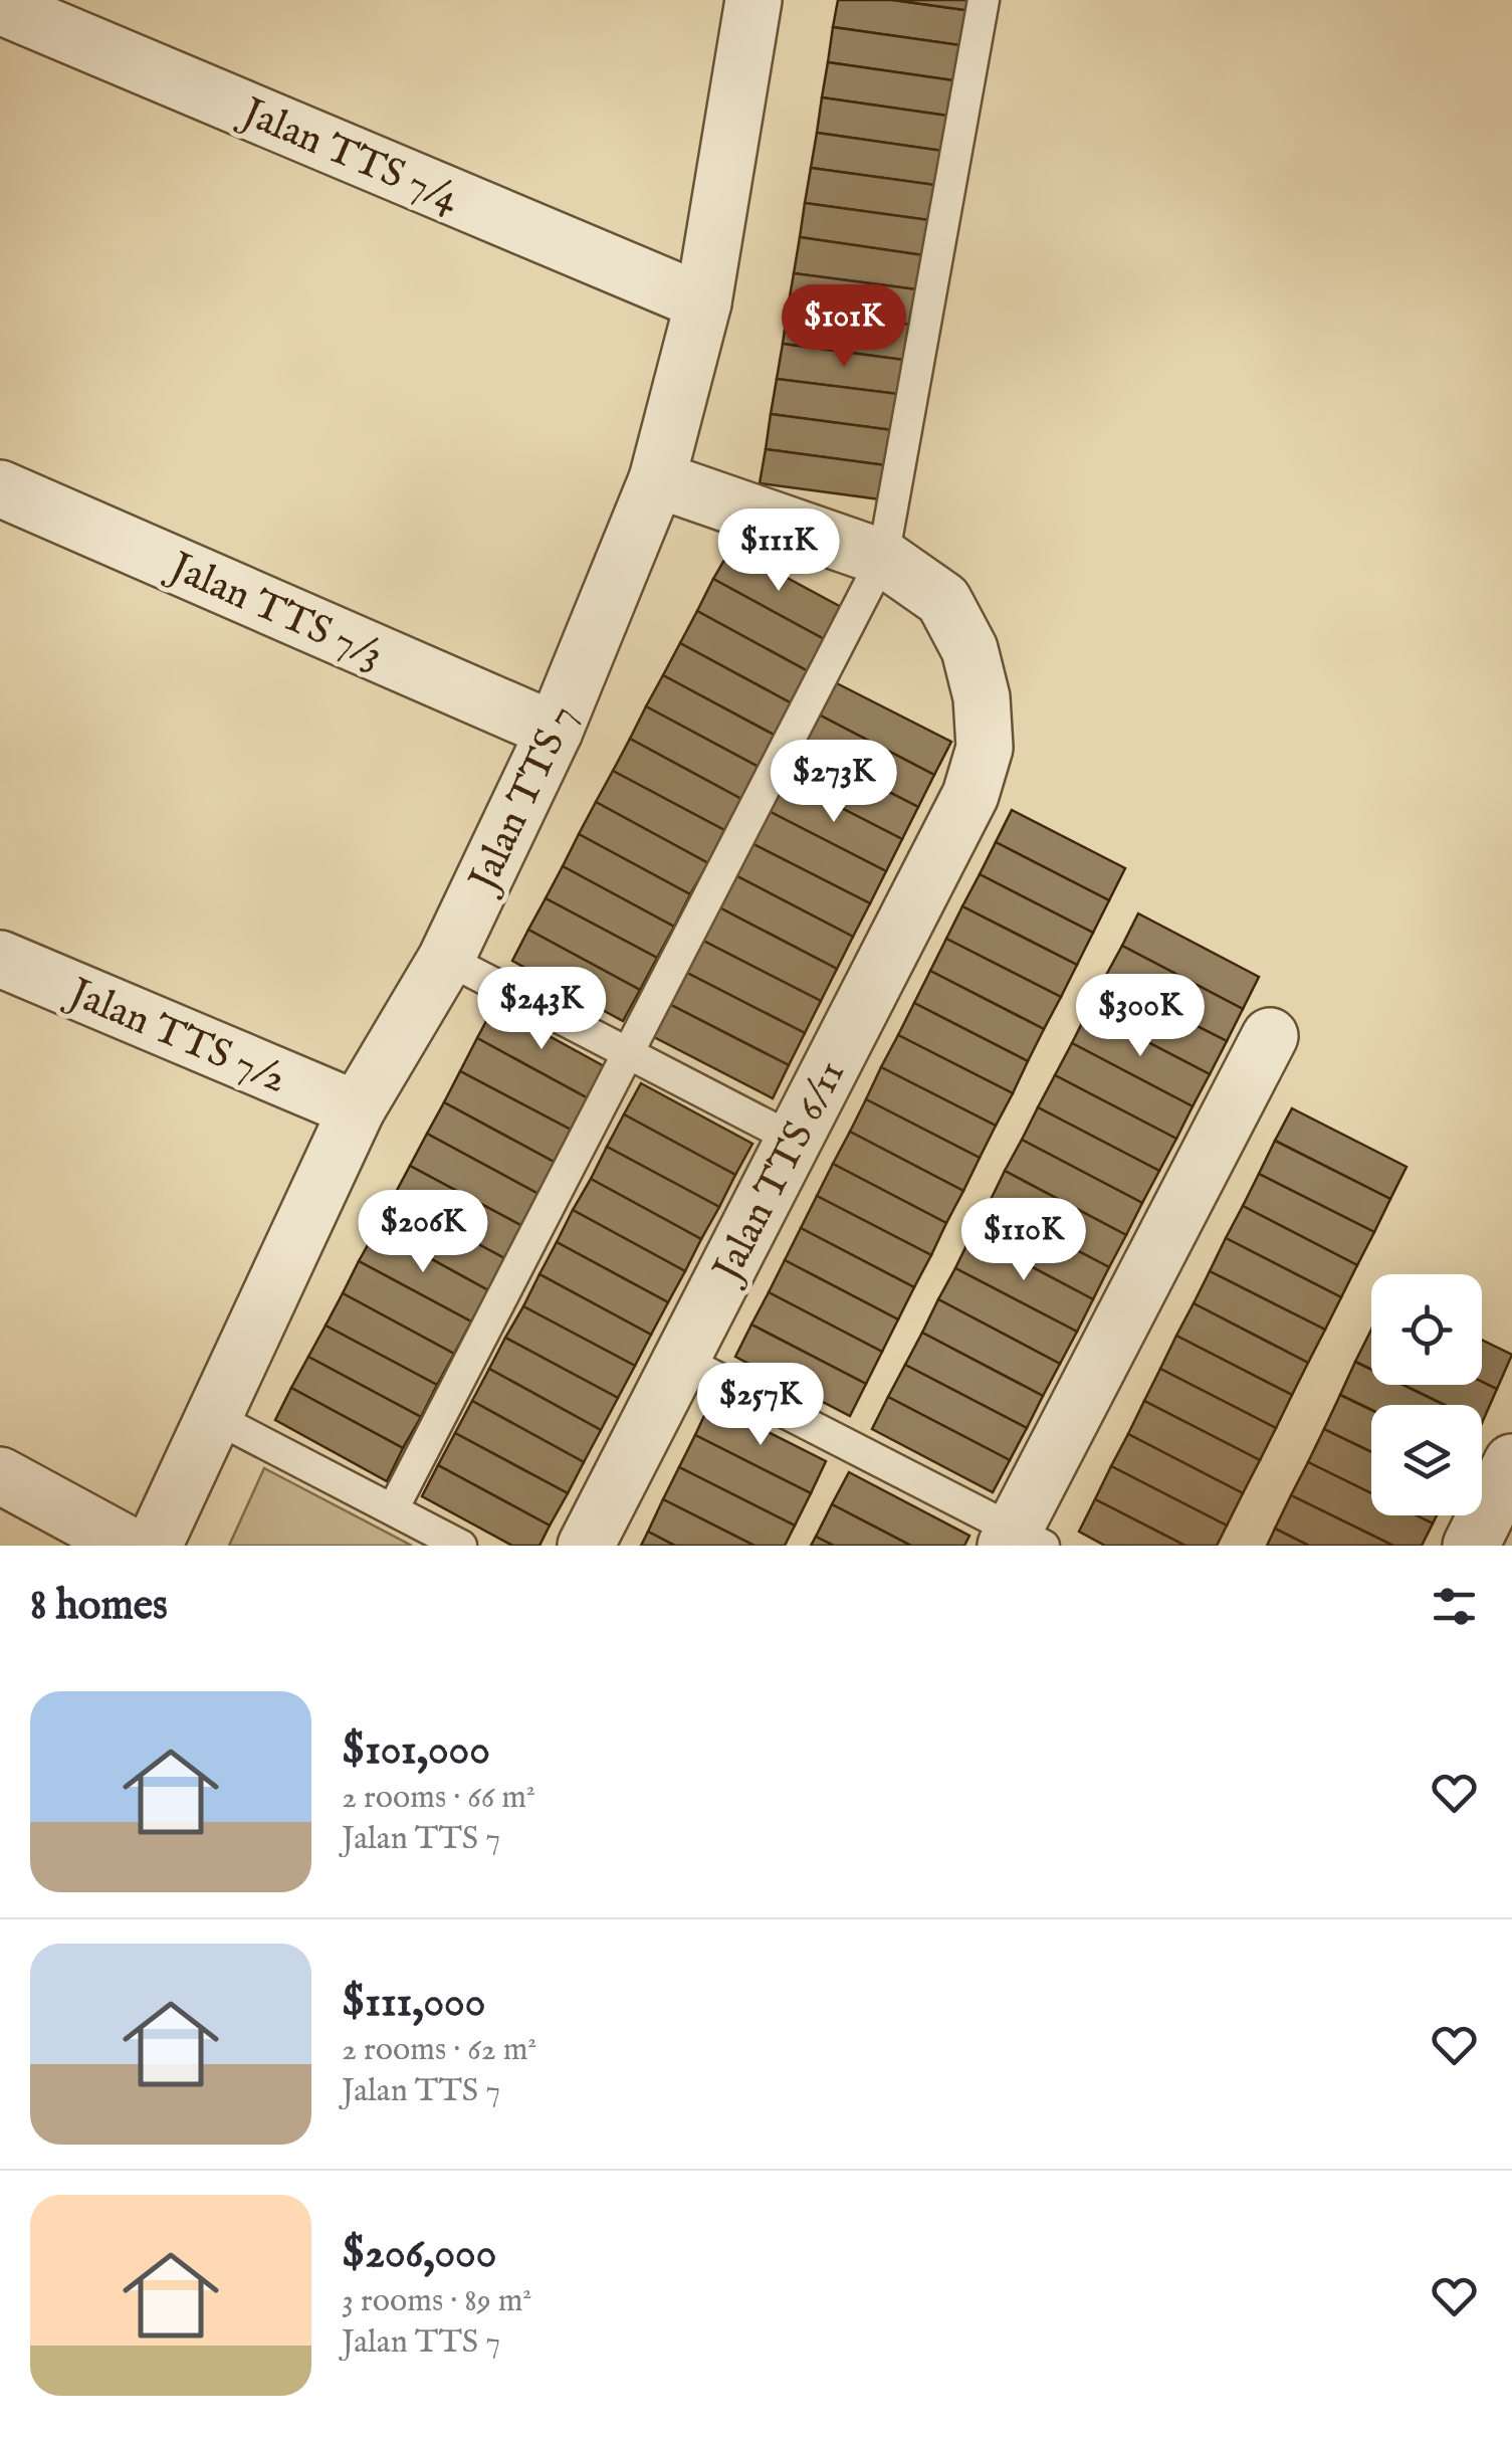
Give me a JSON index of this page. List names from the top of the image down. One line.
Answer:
{"streets":{"street":["Jalan TTS 7/4","Jalan TTS 7/3","Jalan TTS 7","Jalan TTS 7/2","Jalan TTS 6/11"]},"crossings":[["Jalan TTS 7/4","Jalan TTS 7"],["Jalan TTS 7/3","Jalan TTS 7"],["Jalan TTS 7","Jalan TTS 7/2"],["Jalan TTS 7","Jalan TTS 6/11"]],"page":{"price":["$101K","$111K","$273K","$243K","$300K","$206K","$110K","$257K"],"heading":"8 homes","list":[{"name":"$101,000","note":"2 rooms · 66 m² · Jalan TTS 7"},{"name":"$111,000","note":"2 rooms · 62 m² · Jalan TTS 7"},{"name":"$206,000","note":"3 rooms · 89 m² · Jalan TTS 7"}]}}
